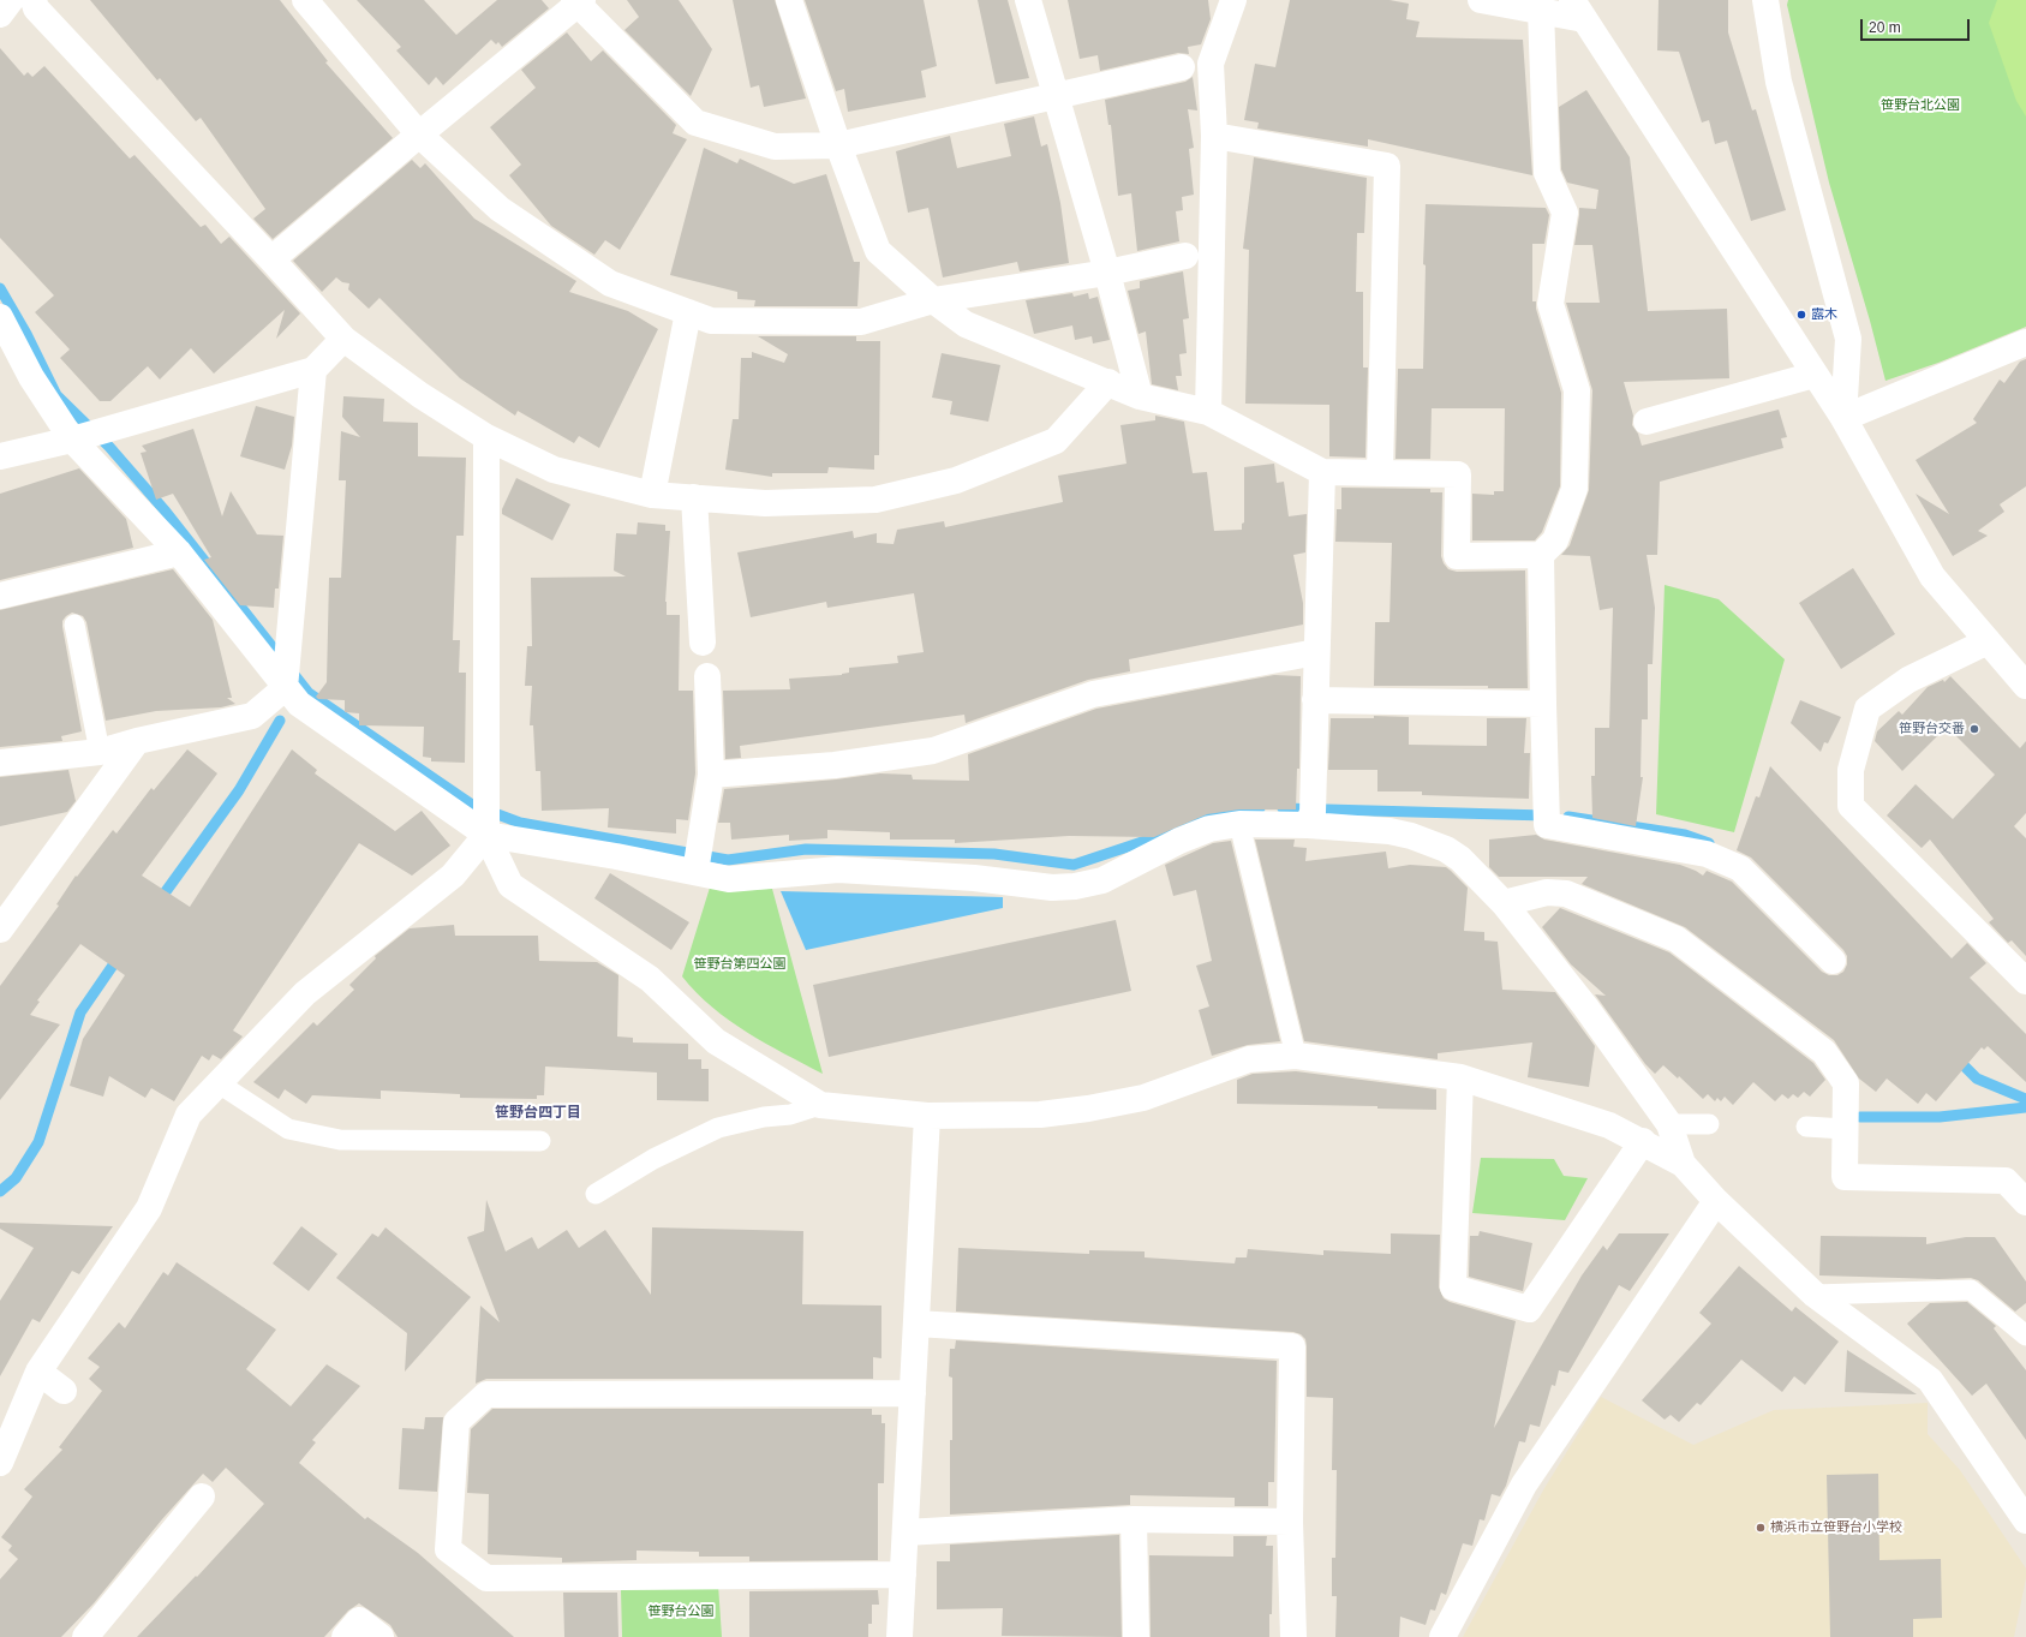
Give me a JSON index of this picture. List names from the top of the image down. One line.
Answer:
{"districts":["笹野台四丁目"],"parks":["笹野台北公園","笹野台第四公園","笹野台公園"],"places":["露木","笹野台交番","横浜市立笹野台小学校"],"scale_bar":"20 m"}
